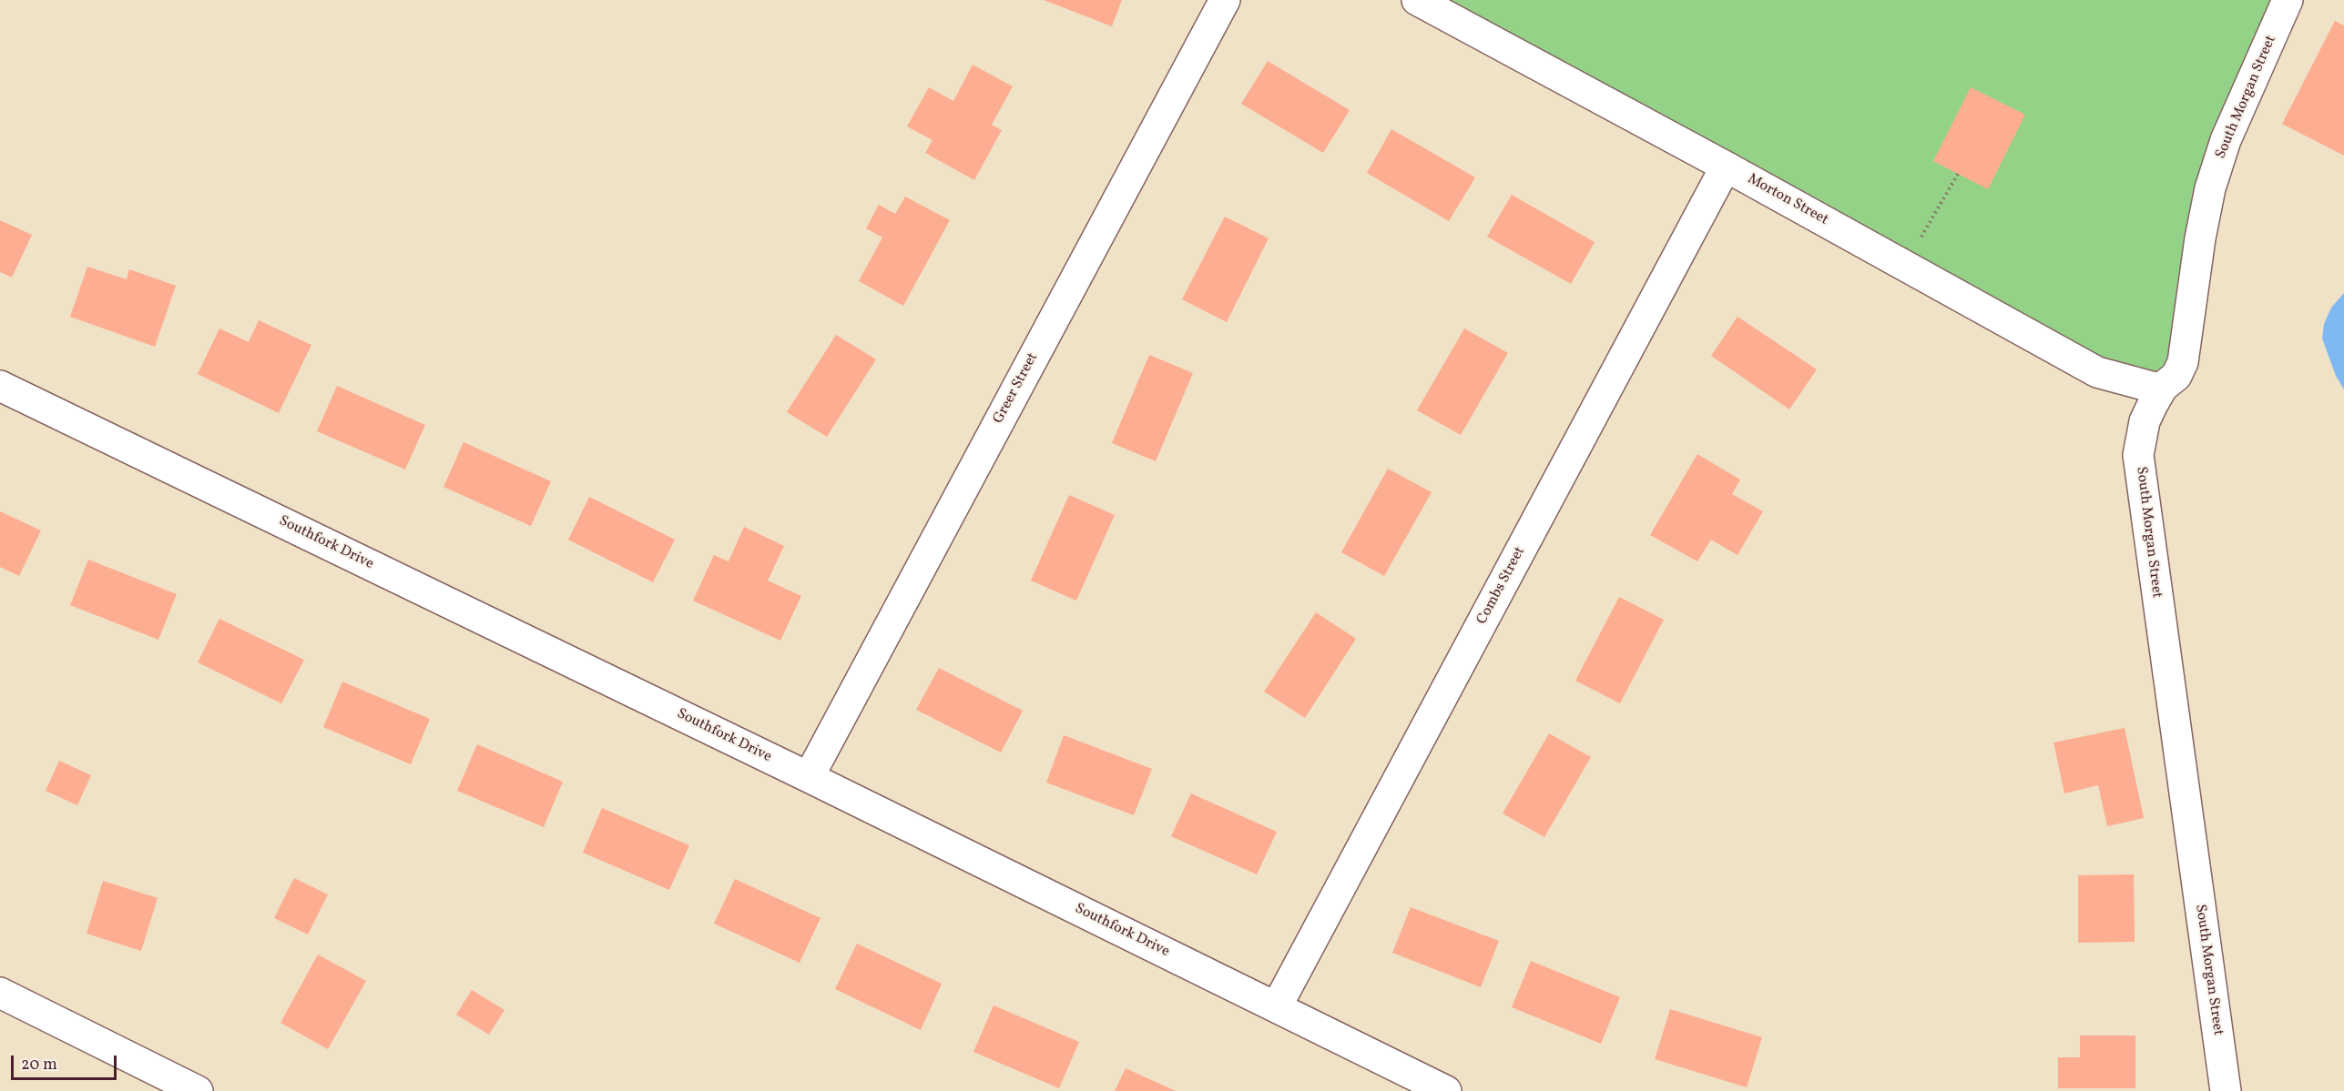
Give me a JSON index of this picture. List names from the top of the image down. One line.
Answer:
{"streets":{"street":["South Morgan Street","Morton Street","Greer Street","Southfork Drive","Combs Street"]},"crossings":[["South Morgan Street","Morton Street"],["Morton Street","Combs Street"],["Greer Street","Southfork Drive"],["Southfork Drive","Combs Street"]],"scale_bar":"20 m"}
